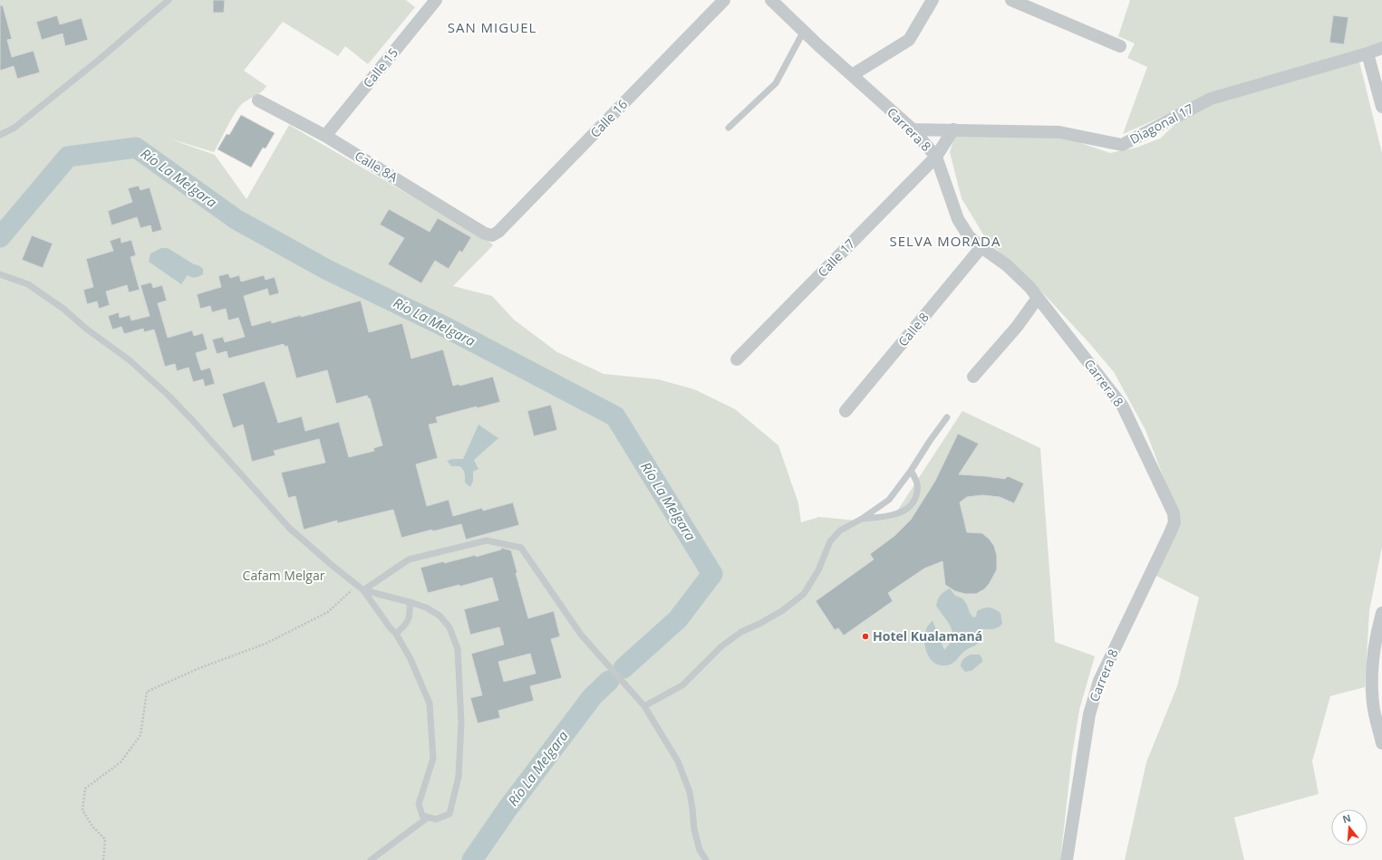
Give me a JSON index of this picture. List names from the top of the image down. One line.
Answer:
{"streets":{"street":["Calle 15","Calle 16","Diagonal 17","Carrera 8","Calle 8A","Calle 17","Calle 8"]},"crossings":[["Calle 15","Calle 8A"],["Calle 16","Calle 8A"],["Diagonal 17","Carrera 8"],["Diagonal 17","Calle 17"],["Carrera 8","Calle 17"],["Carrera 8","Calle 8"]],"districts":["SAN MIGUEL","SELVA MORADA"],"water":["Río La Melgara"],"parks":["Cafam Melgar"],"places":["Hotel Kualamaná"],"north":"top"}
